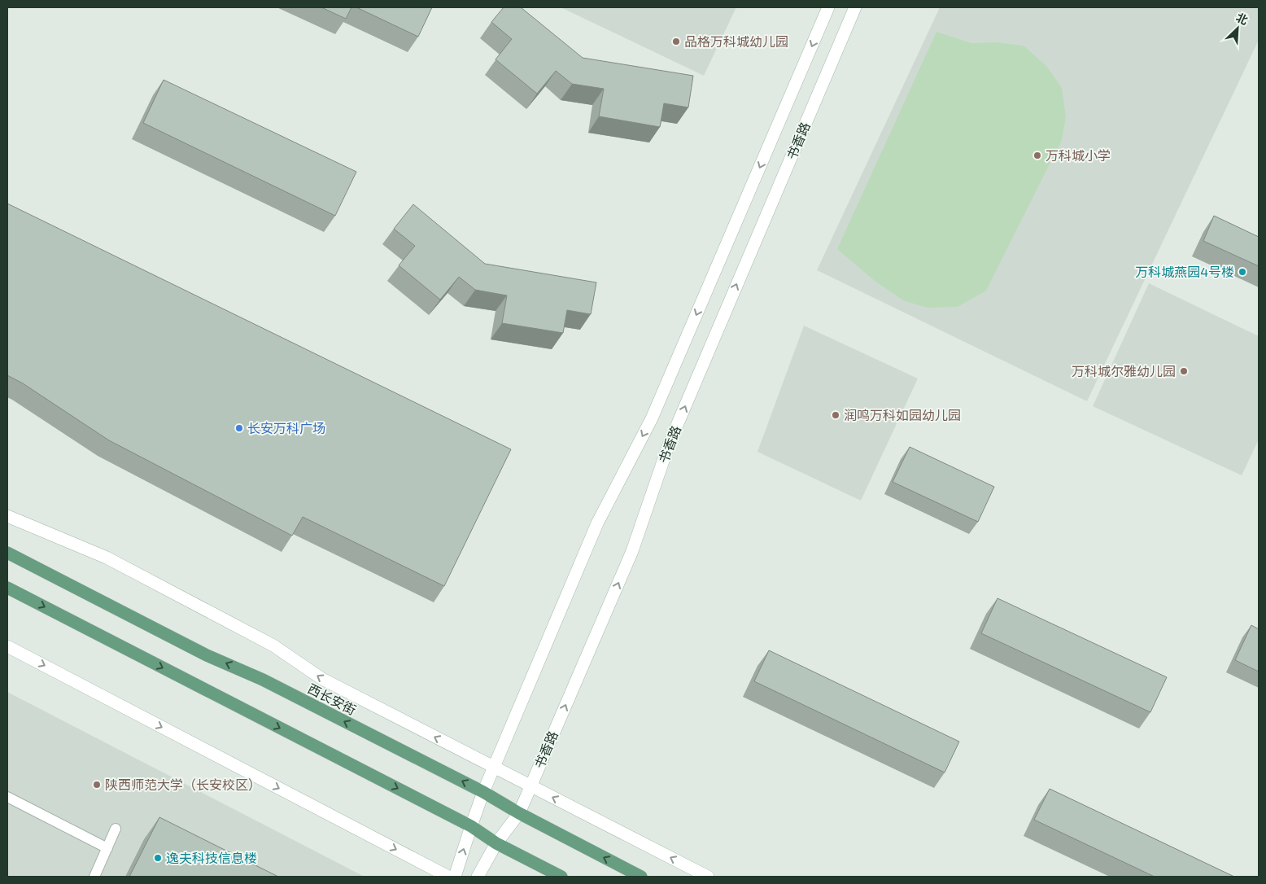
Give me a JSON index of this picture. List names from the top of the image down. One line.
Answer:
{"streets":{"main road":["西长安街"],"street":["书香路"]},"crossings":[["书香路","西长安街"]],"places":["品格万科城幼儿园","万科城小学","万科城燕园4号楼","万科城尔雅幼儿园","润鸣万科如园幼儿园","长安万科广场","陕西师范大学（长安校区）","逸夫科技信息楼"],"north":"top right"}
